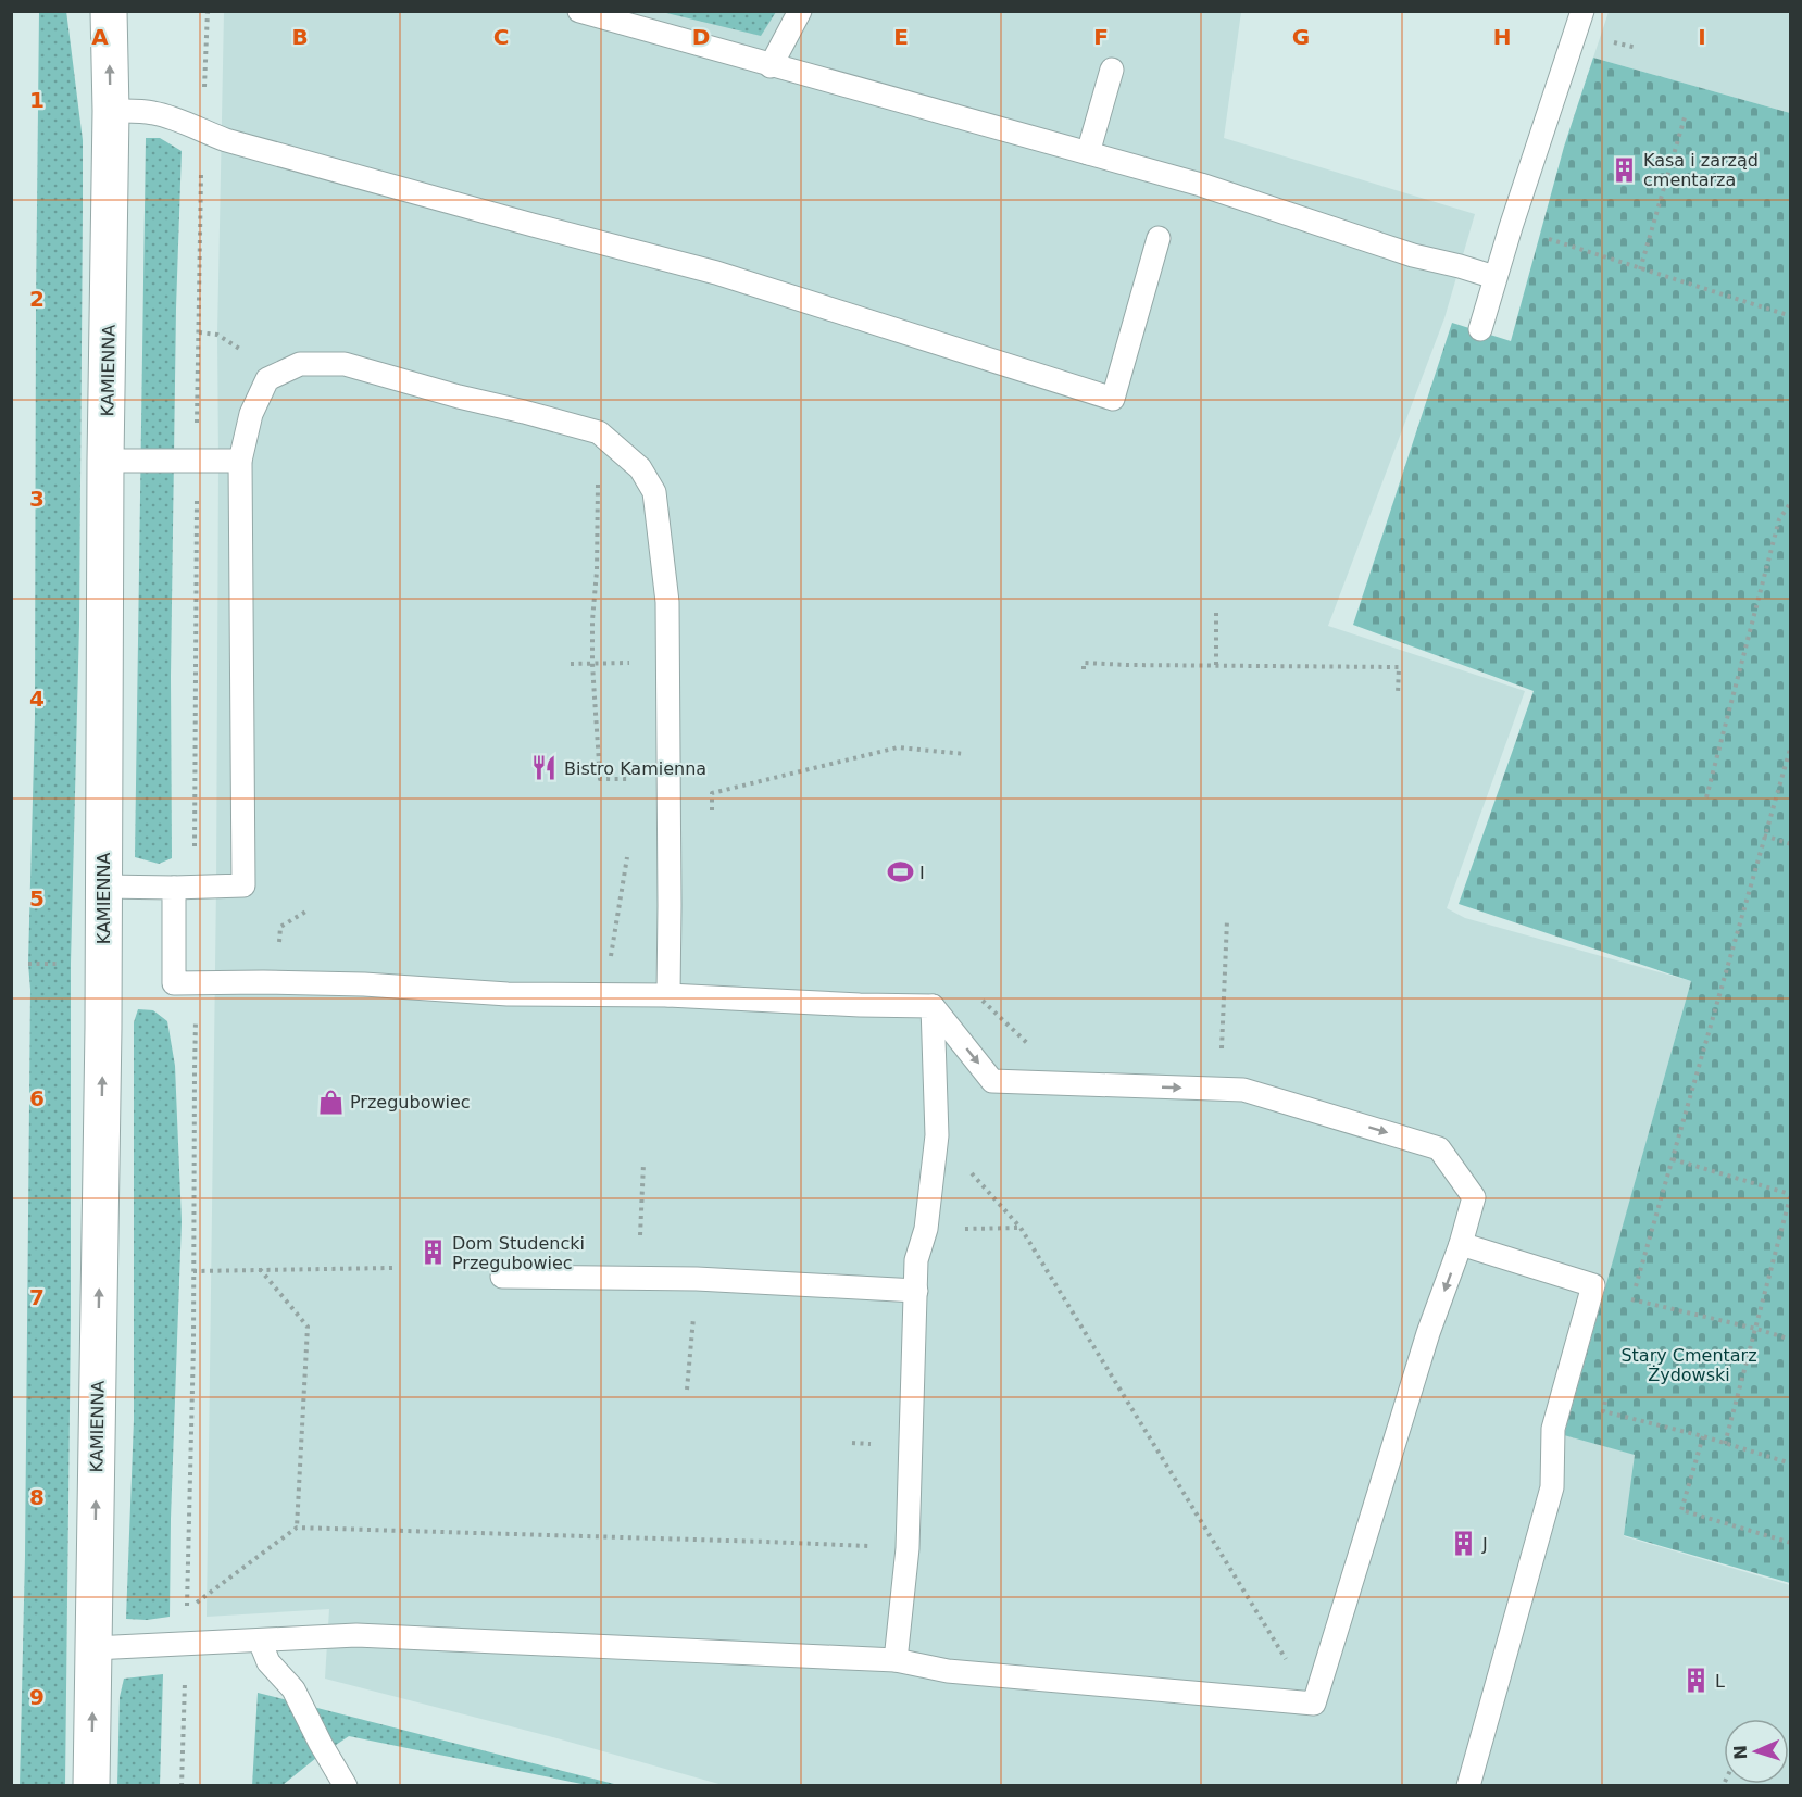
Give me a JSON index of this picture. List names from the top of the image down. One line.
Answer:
{"streets":{"street":["KAMIENNA"]},"one_way":["KAMIENNA"],"parks":["Stary Cmentarz Żydowski"],"places":{"building":["Kasa i zarząd cmentarza","Dom Studencki Przegubowiec","J","L"],"restaurant":["Bistro Kamienna"],"sports":["I"],"shop":["Przegubowiec"]},"north":"left","grid":{"columns":["A","B","C","D","E","F","G","H","I"],"rows":["1","2","3","4","5","6","7","8","9"]}}
